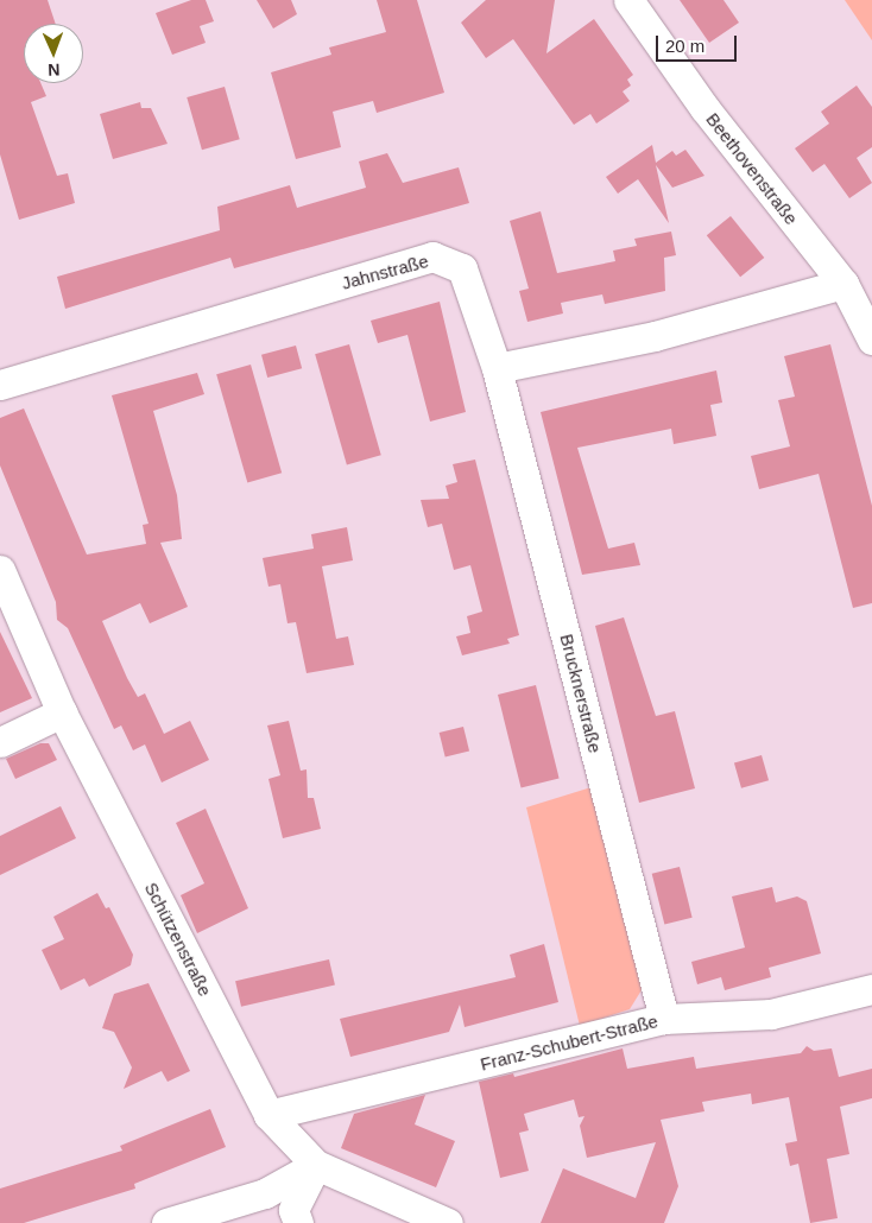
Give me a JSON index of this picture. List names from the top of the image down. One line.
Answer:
{"streets":{"street":["Beethovenstraße","Jahnstraße","Brucknerstraße","Schützenstraße","Franz-Schubert-Straße"]},"crossings":[["Jahnstraße","Brucknerstraße"],["Brucknerstraße","Franz-Schubert-Straße"],["Schützenstraße","Franz-Schubert-Straße"]],"scale_bar":"20 m","north":"bottom"}
